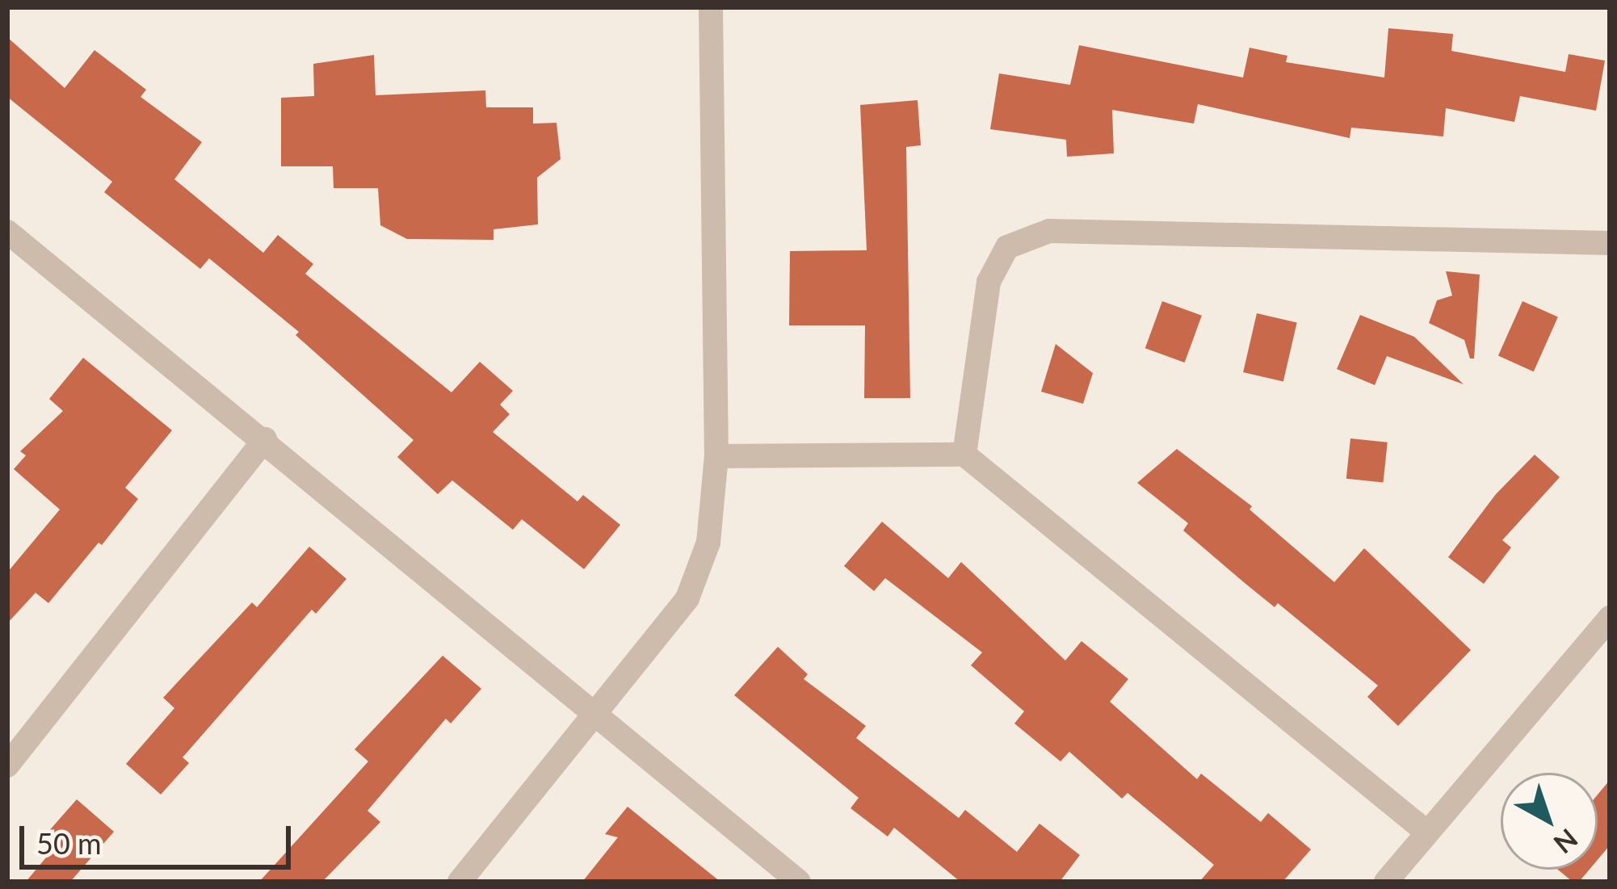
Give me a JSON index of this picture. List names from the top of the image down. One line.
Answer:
{"scale_bar":"50 m","north":"bottom right"}
